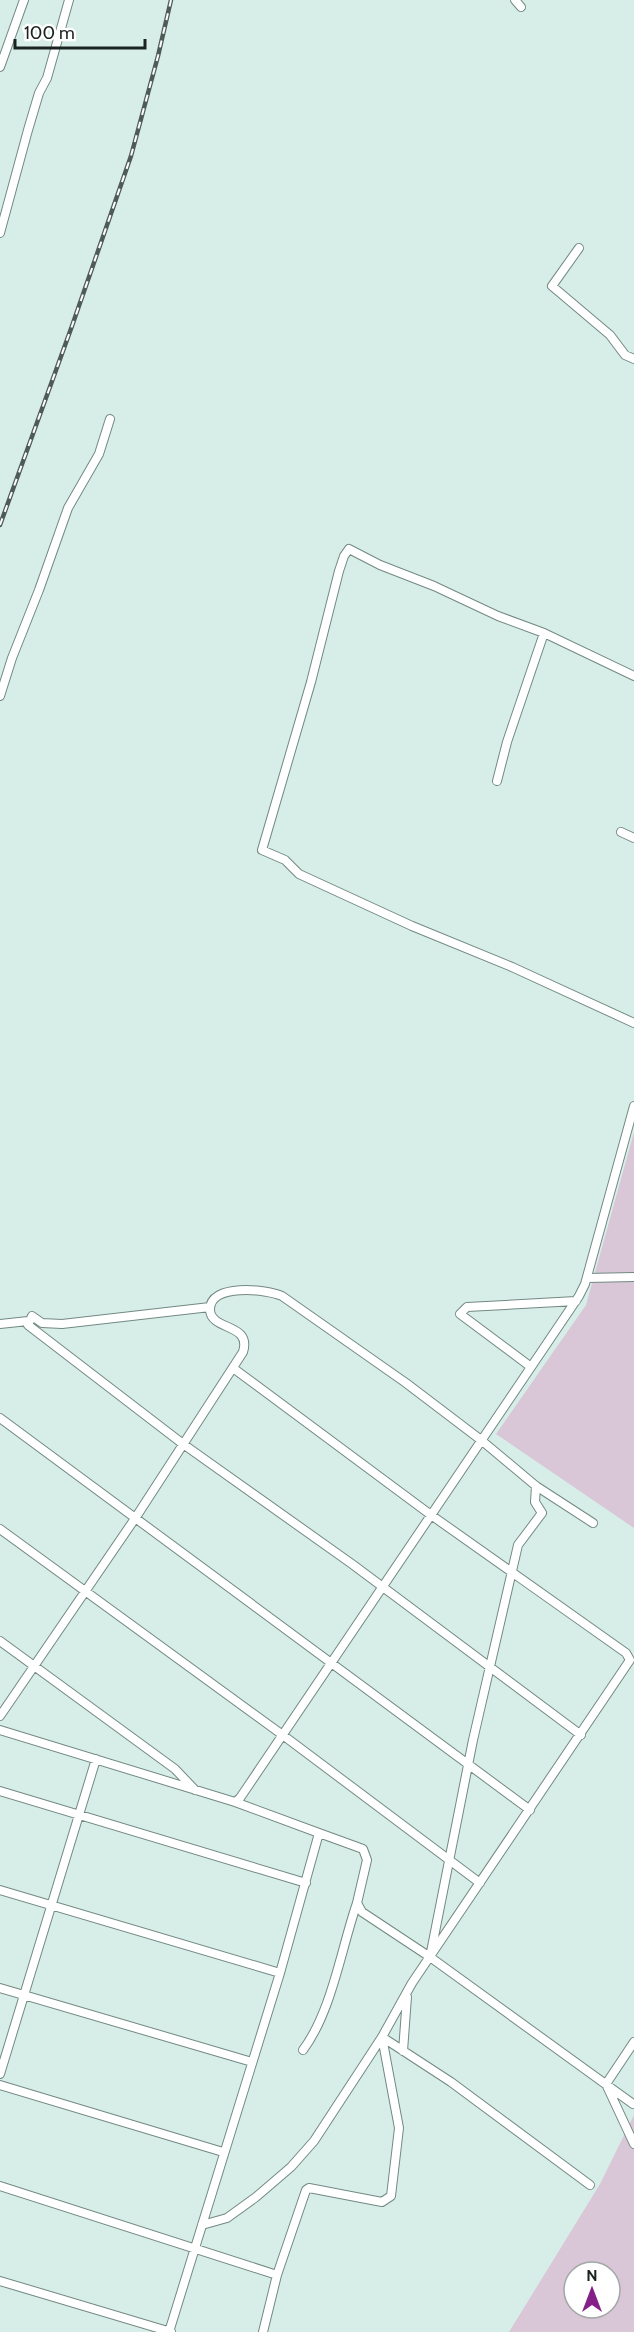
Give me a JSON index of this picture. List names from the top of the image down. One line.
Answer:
{"scale_bar":"100 m","north":"top"}
